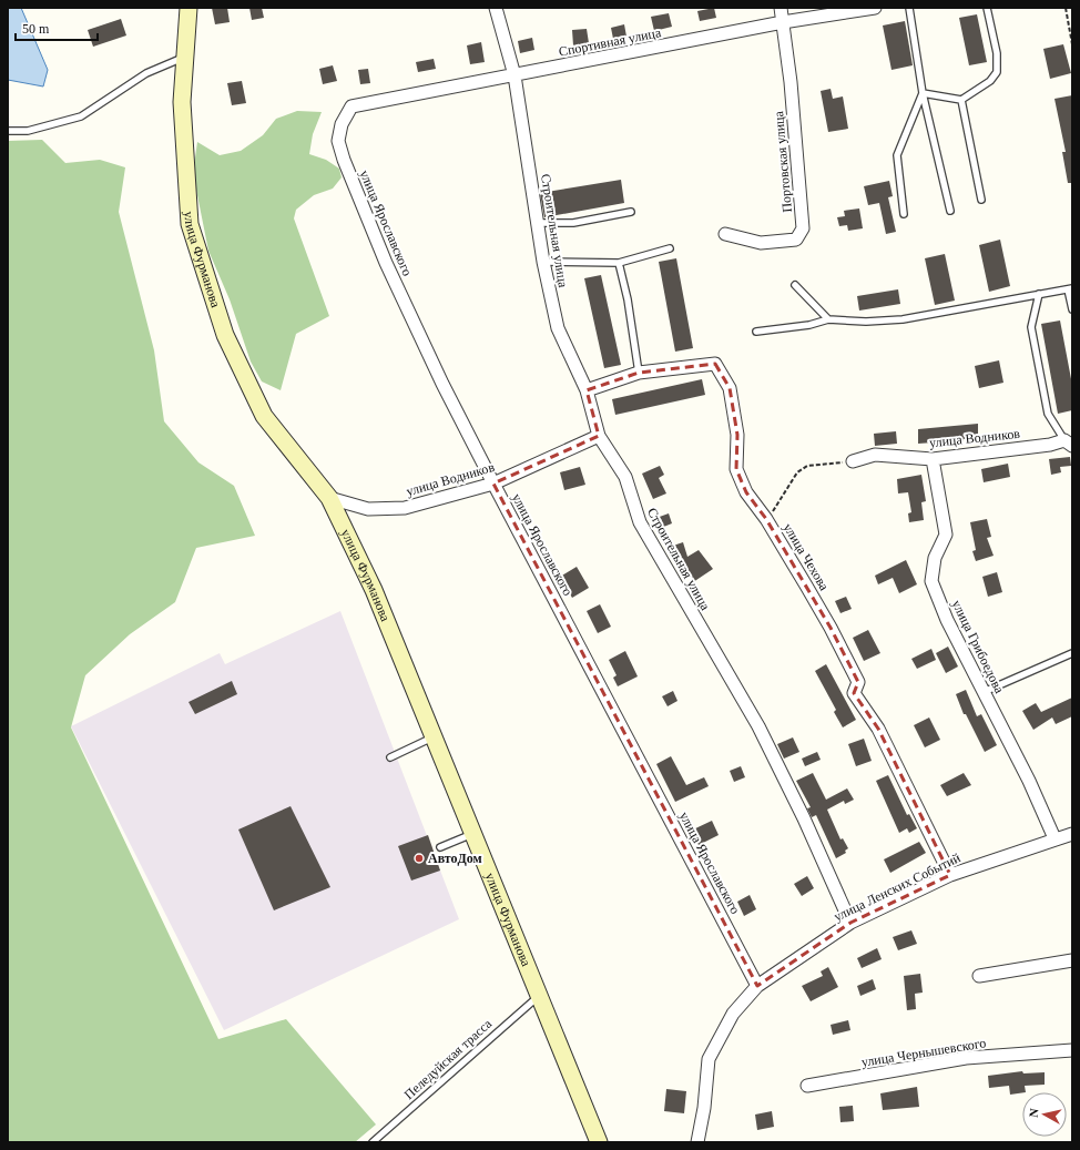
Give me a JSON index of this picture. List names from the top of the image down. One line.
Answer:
{"streets":{"main road":["улица Фурманова"],"street":["Спортивная улица","Портовская улица","улица Ярославского","Строительная улица","улица Водников","улица Чехова","улица Грибоедова","улица Ленских Событий","улица Чернышевского"],"lane":["Пеледуйская трасса"]},"crossings":[["Спортивная улица","Портовская улица"],["Спортивная улица","улица Ярославского"],["Спортивная улица","Строительная улица"],["улица Ярославского","улица Водников"],["улица Ярославского","улица Ленских Событий"],["Строительная улица","улица Водников"],["Строительная улица","улица Чехова"],["Строительная улица","улица Ленских Событий"],["улица Фурманова","улица Водников"],["улица Фурманова","Пеледуйская трасса"],["улица Водников","улица Грибоедова"],["улица Чехова","улица Ленских Событий"],["улица Грибоедова","улица Ленских Событий"]],"places":["АвтоДом"],"scale_bar":"50 m","north":"left"}
